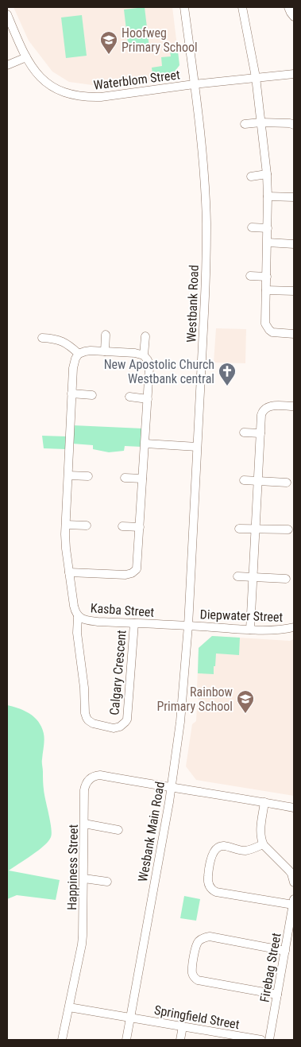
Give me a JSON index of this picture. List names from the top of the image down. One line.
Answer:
{"streets":{"street":["Waterblom Street","Westbank Road","Kasba Street","Diepwater Street","Calgary Crescent","Wesbank Main Road","Happiness Street","Firebag Street","Springfield Street"]},"crossings":[["Waterblom Street","Westbank Road"],["Westbank Road","Kasba Street"],["Westbank Road","Diepwater Street"],["Westbank Road","Wesbank Main Road"],["Kasba Street","Diepwater Street"],["Kasba Street","Calgary Crescent"],["Kasba Street","Wesbank Main Road"],["Diepwater Street","Wesbank Main Road"],["Wesbank Main Road","Happiness Street"],["Wesbank Main Road","Springfield Street"],["Happiness Street","Springfield Street"]],"places":{"school or university":["Hoofweg Primary School","Rainbow Primary School"],"church":["New Apostolic Church Westbank central"]}}
